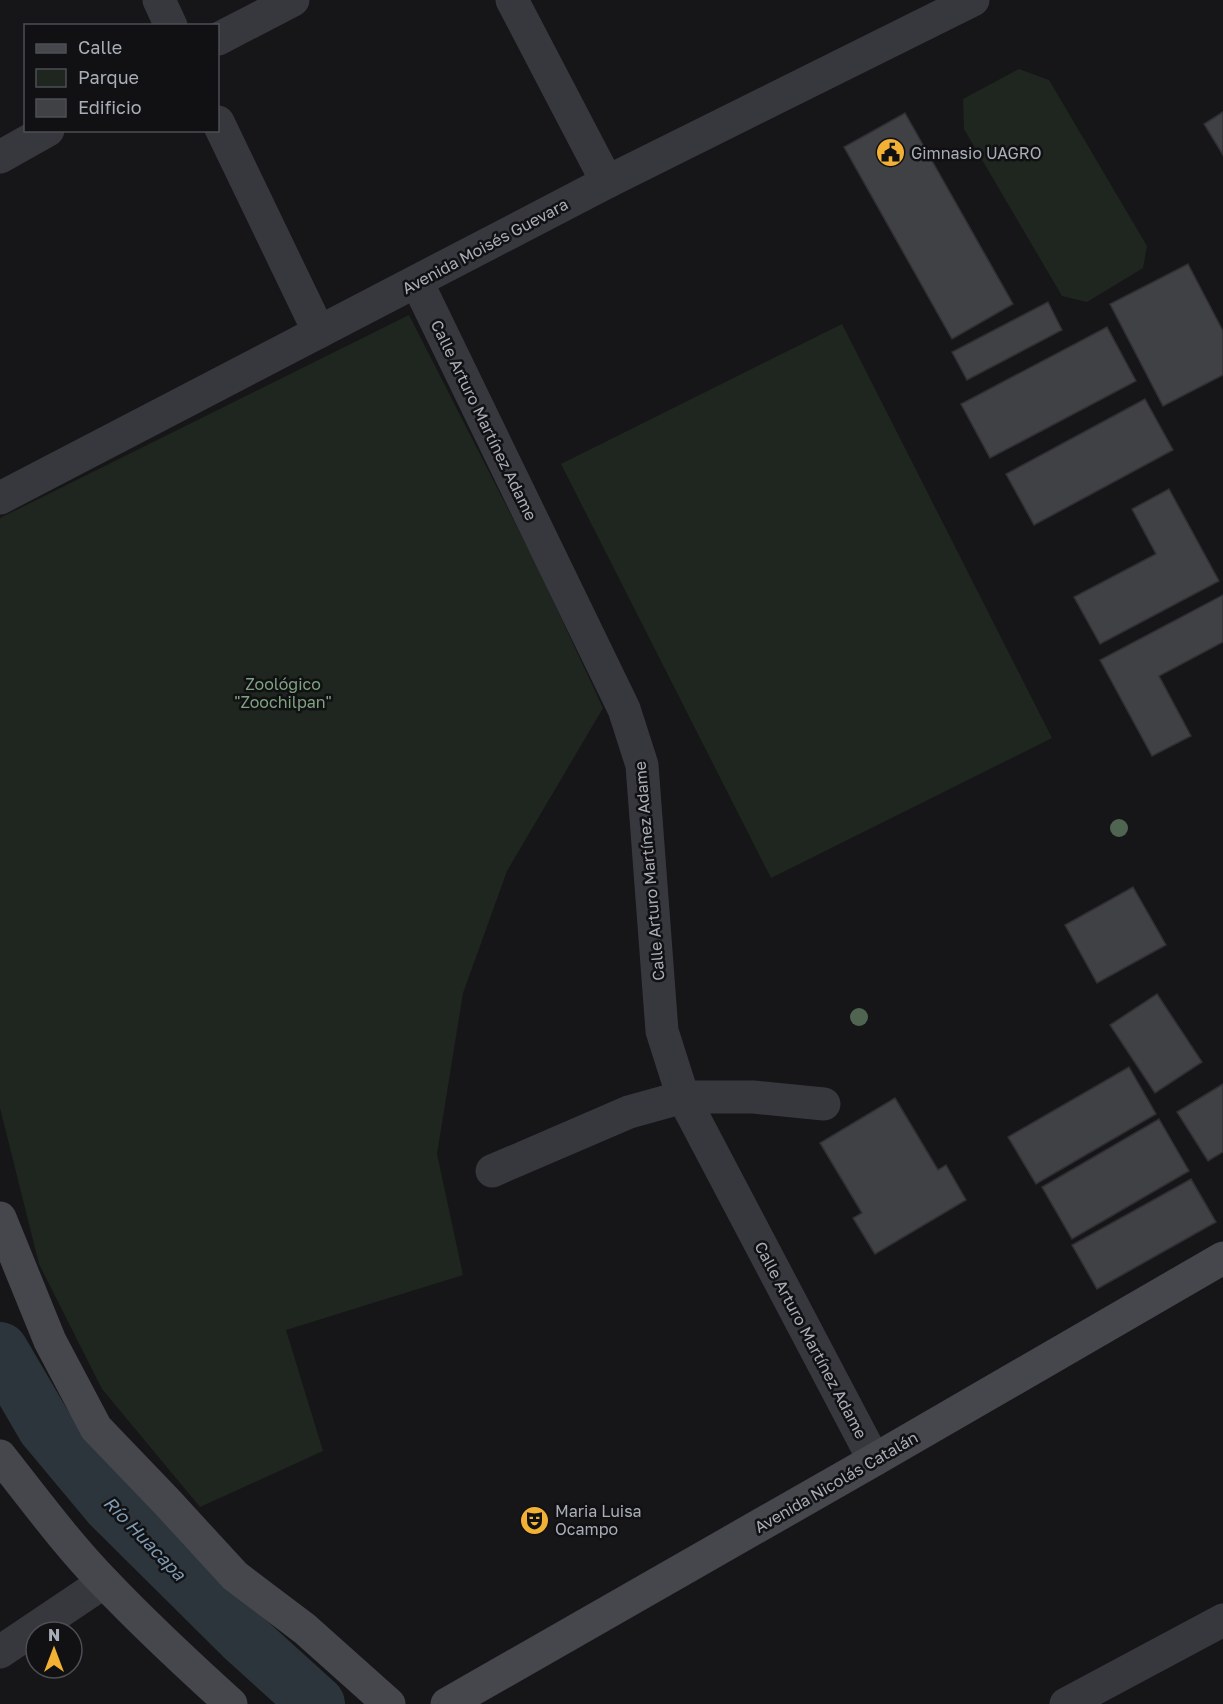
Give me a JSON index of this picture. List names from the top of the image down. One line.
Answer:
{"streets":{"main road":["Avenida Nicolás Catalán"],"street":["Avenida Moisés Guevara","Calle Arturo Martínez Adame"]},"crossings":[["Avenida Moisés Guevara","Calle Arturo Martínez Adame"],["Calle Arturo Martínez Adame","Avenida Nicolás Catalán"]],"water":["Río Huacapa"],"parks":["Zoológico \"Zoochilpan\""],"places":{"public building":["Gimnasio UAGRO"],"theatre":["Maria Luisa Ocampo"]},"legend":["Calle","Parque","Edificio"],"north":"top"}
